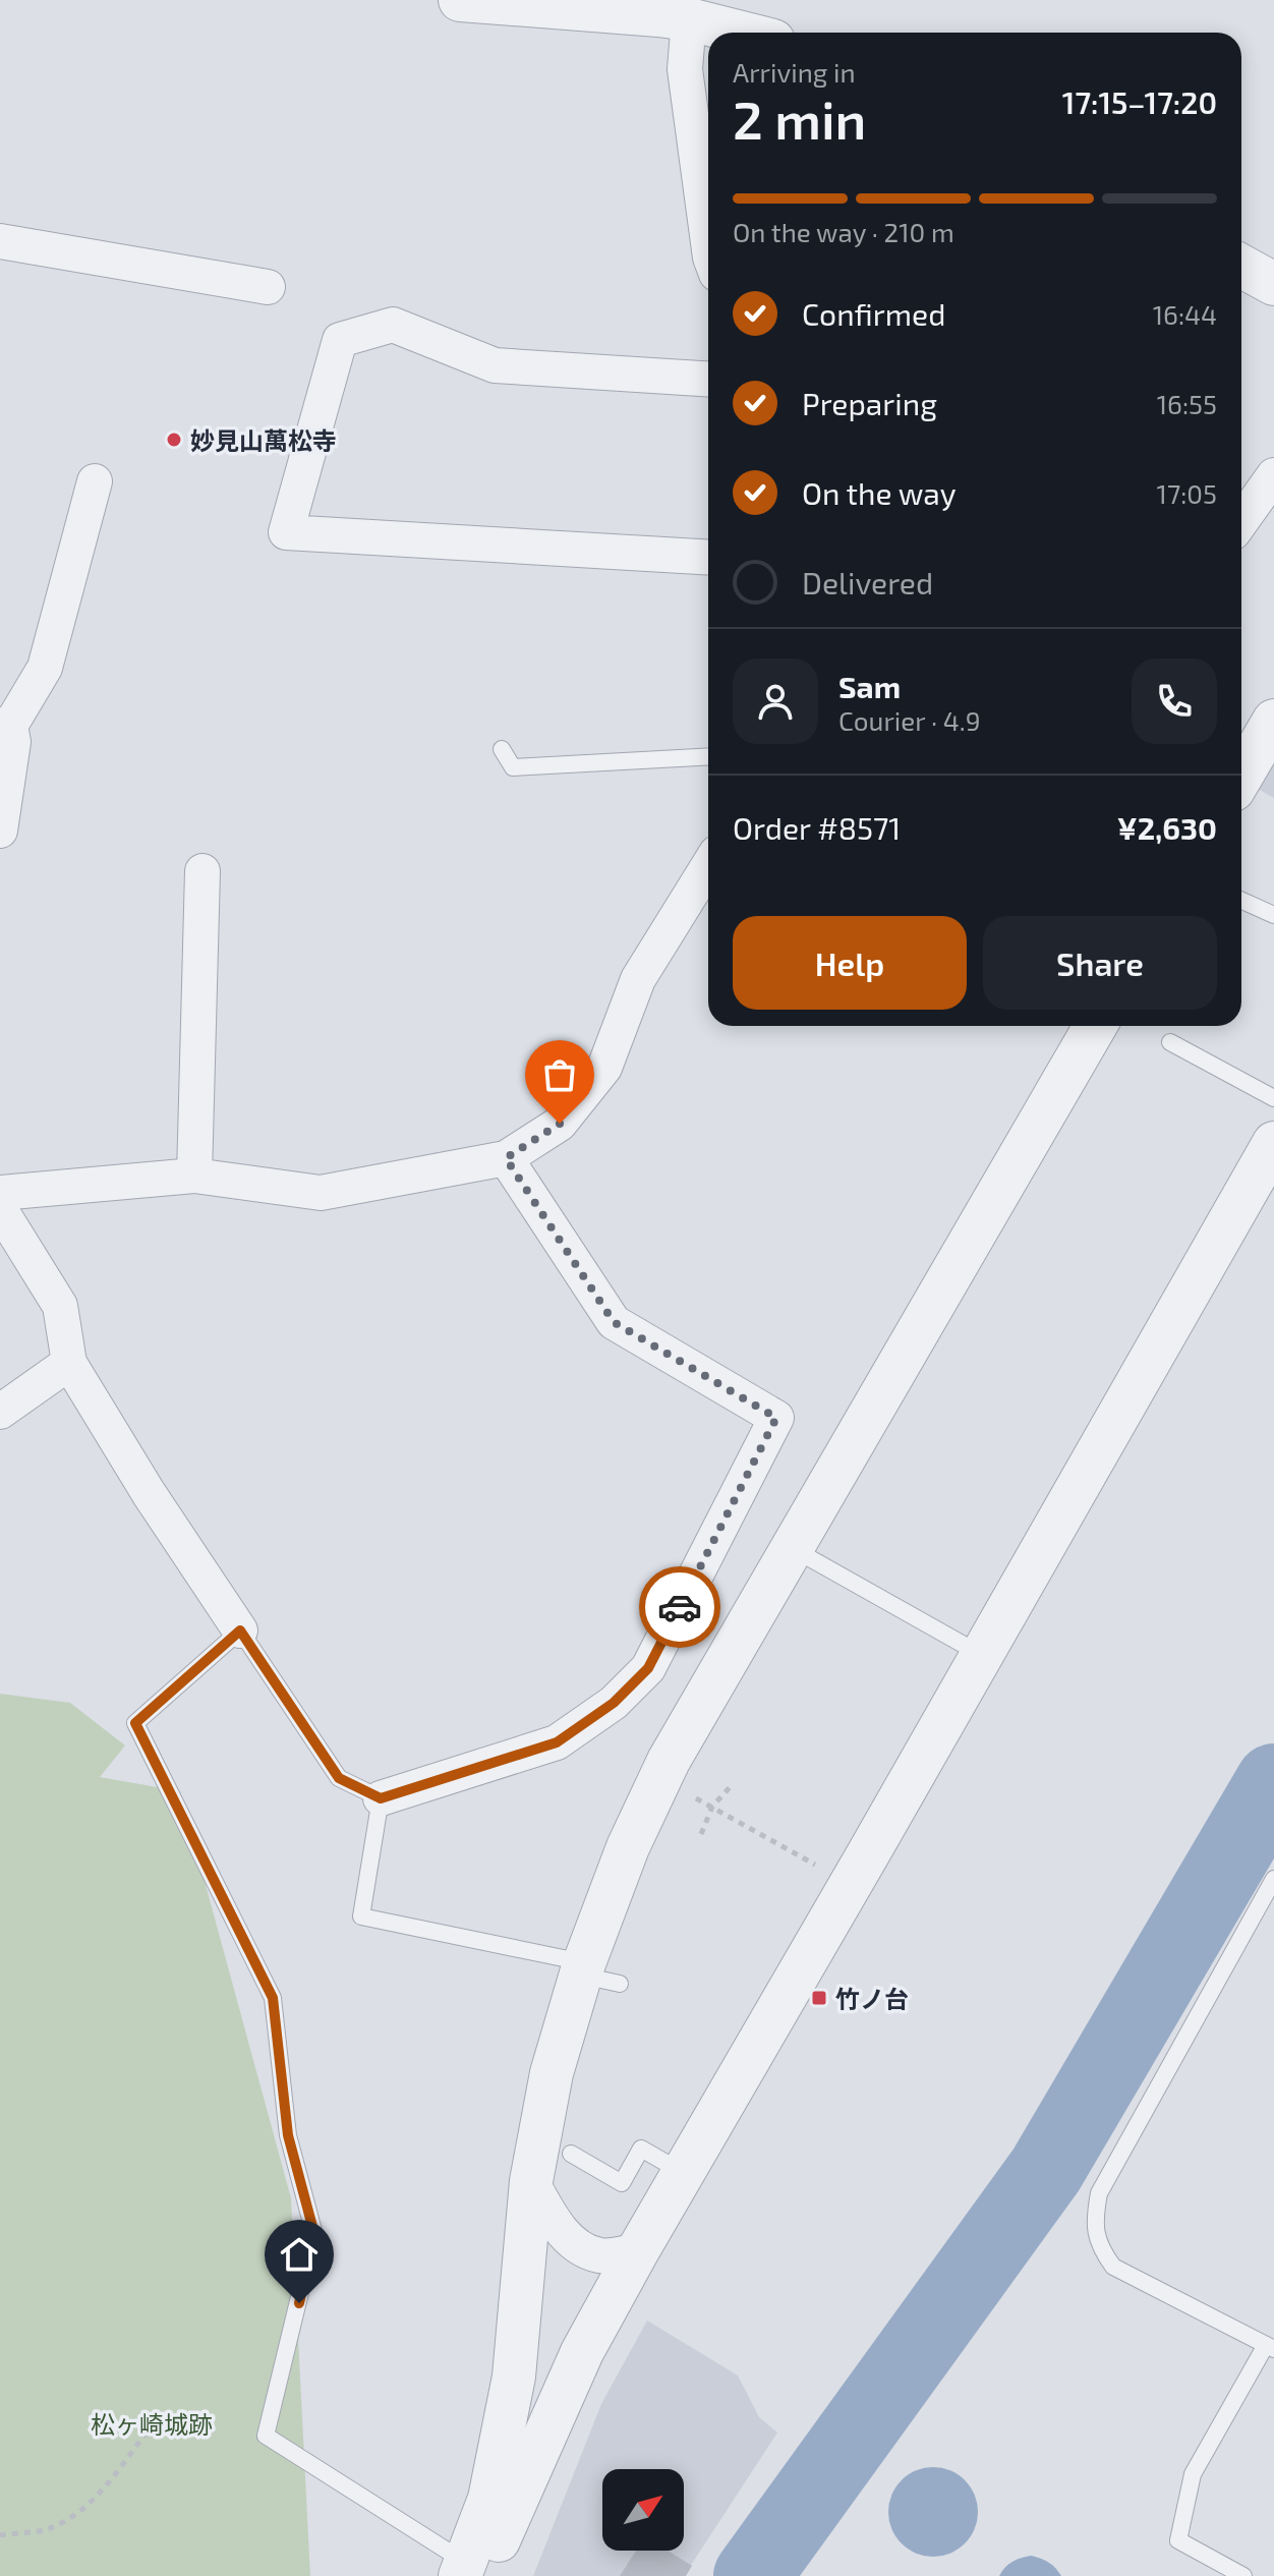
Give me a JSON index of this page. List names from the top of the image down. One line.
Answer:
{"parks":["松ヶ崎城跡"],"places":{"other":["妙見山萬松寺"],"transit":["竹ノ台"]},"north":"top right","page":{"heading":["2 min","Arriving in","17:15–17:20"],"panel":["Sam","Courier · 4.9","Order #8571","¥2,630"],"bar":"On the way · 210 m","list":[["Confirmed","16:44"],["Preparing","16:55"],["On the way","17:05"],"Delivered"],"buttons":["Help","Share"]}}
